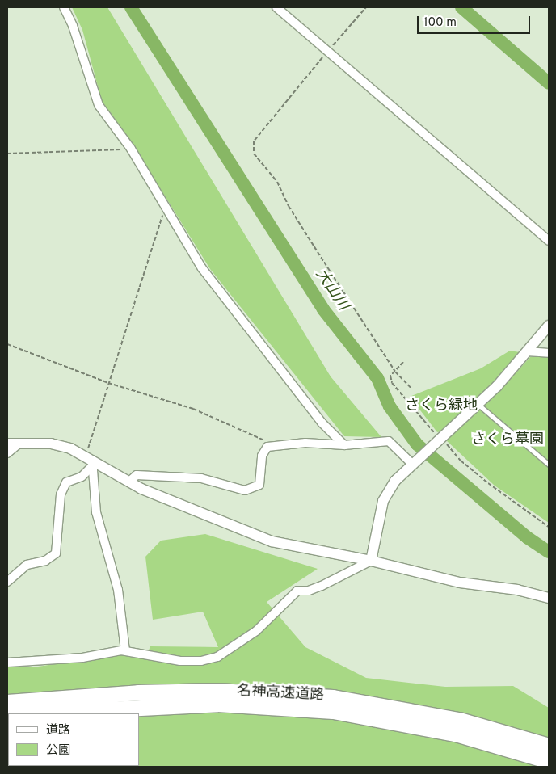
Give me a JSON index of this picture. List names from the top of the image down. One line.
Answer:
{"streets":{"highway":["名神高速道路"]},"water":["大山川"],"parks":["さくら緑地","さくら墓園"],"legend":["道路","公園"],"scale_bar":"100 m"}
